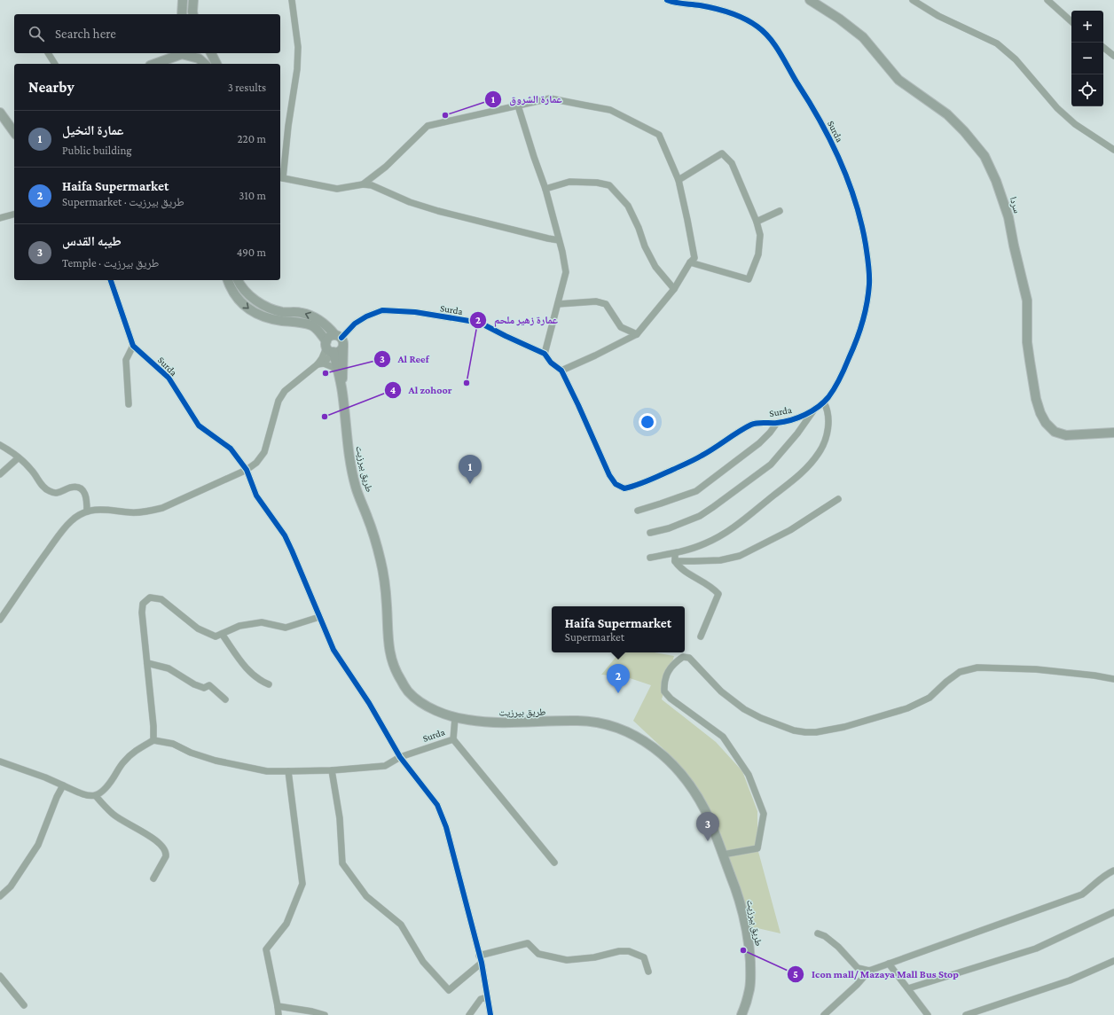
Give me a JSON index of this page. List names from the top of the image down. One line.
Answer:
{"streets":{"main road":["سردا","طريق بيرزيت"],"street":["Surda"]},"crossings":[["Surda","طريق بيرزيت"]],"places":["عمارة الشروق","Al Reef","عمارة زهير ملحم","Al zohoor","Icon mall/ Mazaya Mall Bus Stop"],"page":{"map_buttons":["+","−"],"search":"Search here","heading":["Nearby","3 results"],"list":[{"mark":"1","name":"عمارة النخيل","note":"Public building","value":"220 m"},{"mark":"2","name":"Haifa Supermarket","note":"Supermarket · طريق بيرزيت","value":"310 m"},{"mark":"3","name":"طيبه القدس","note":"Temple · طريق بيرزيت","value":"490 m"}],"pins":["1","2","3"],"popup":["Haifa Supermarket","Supermarket"]}}
